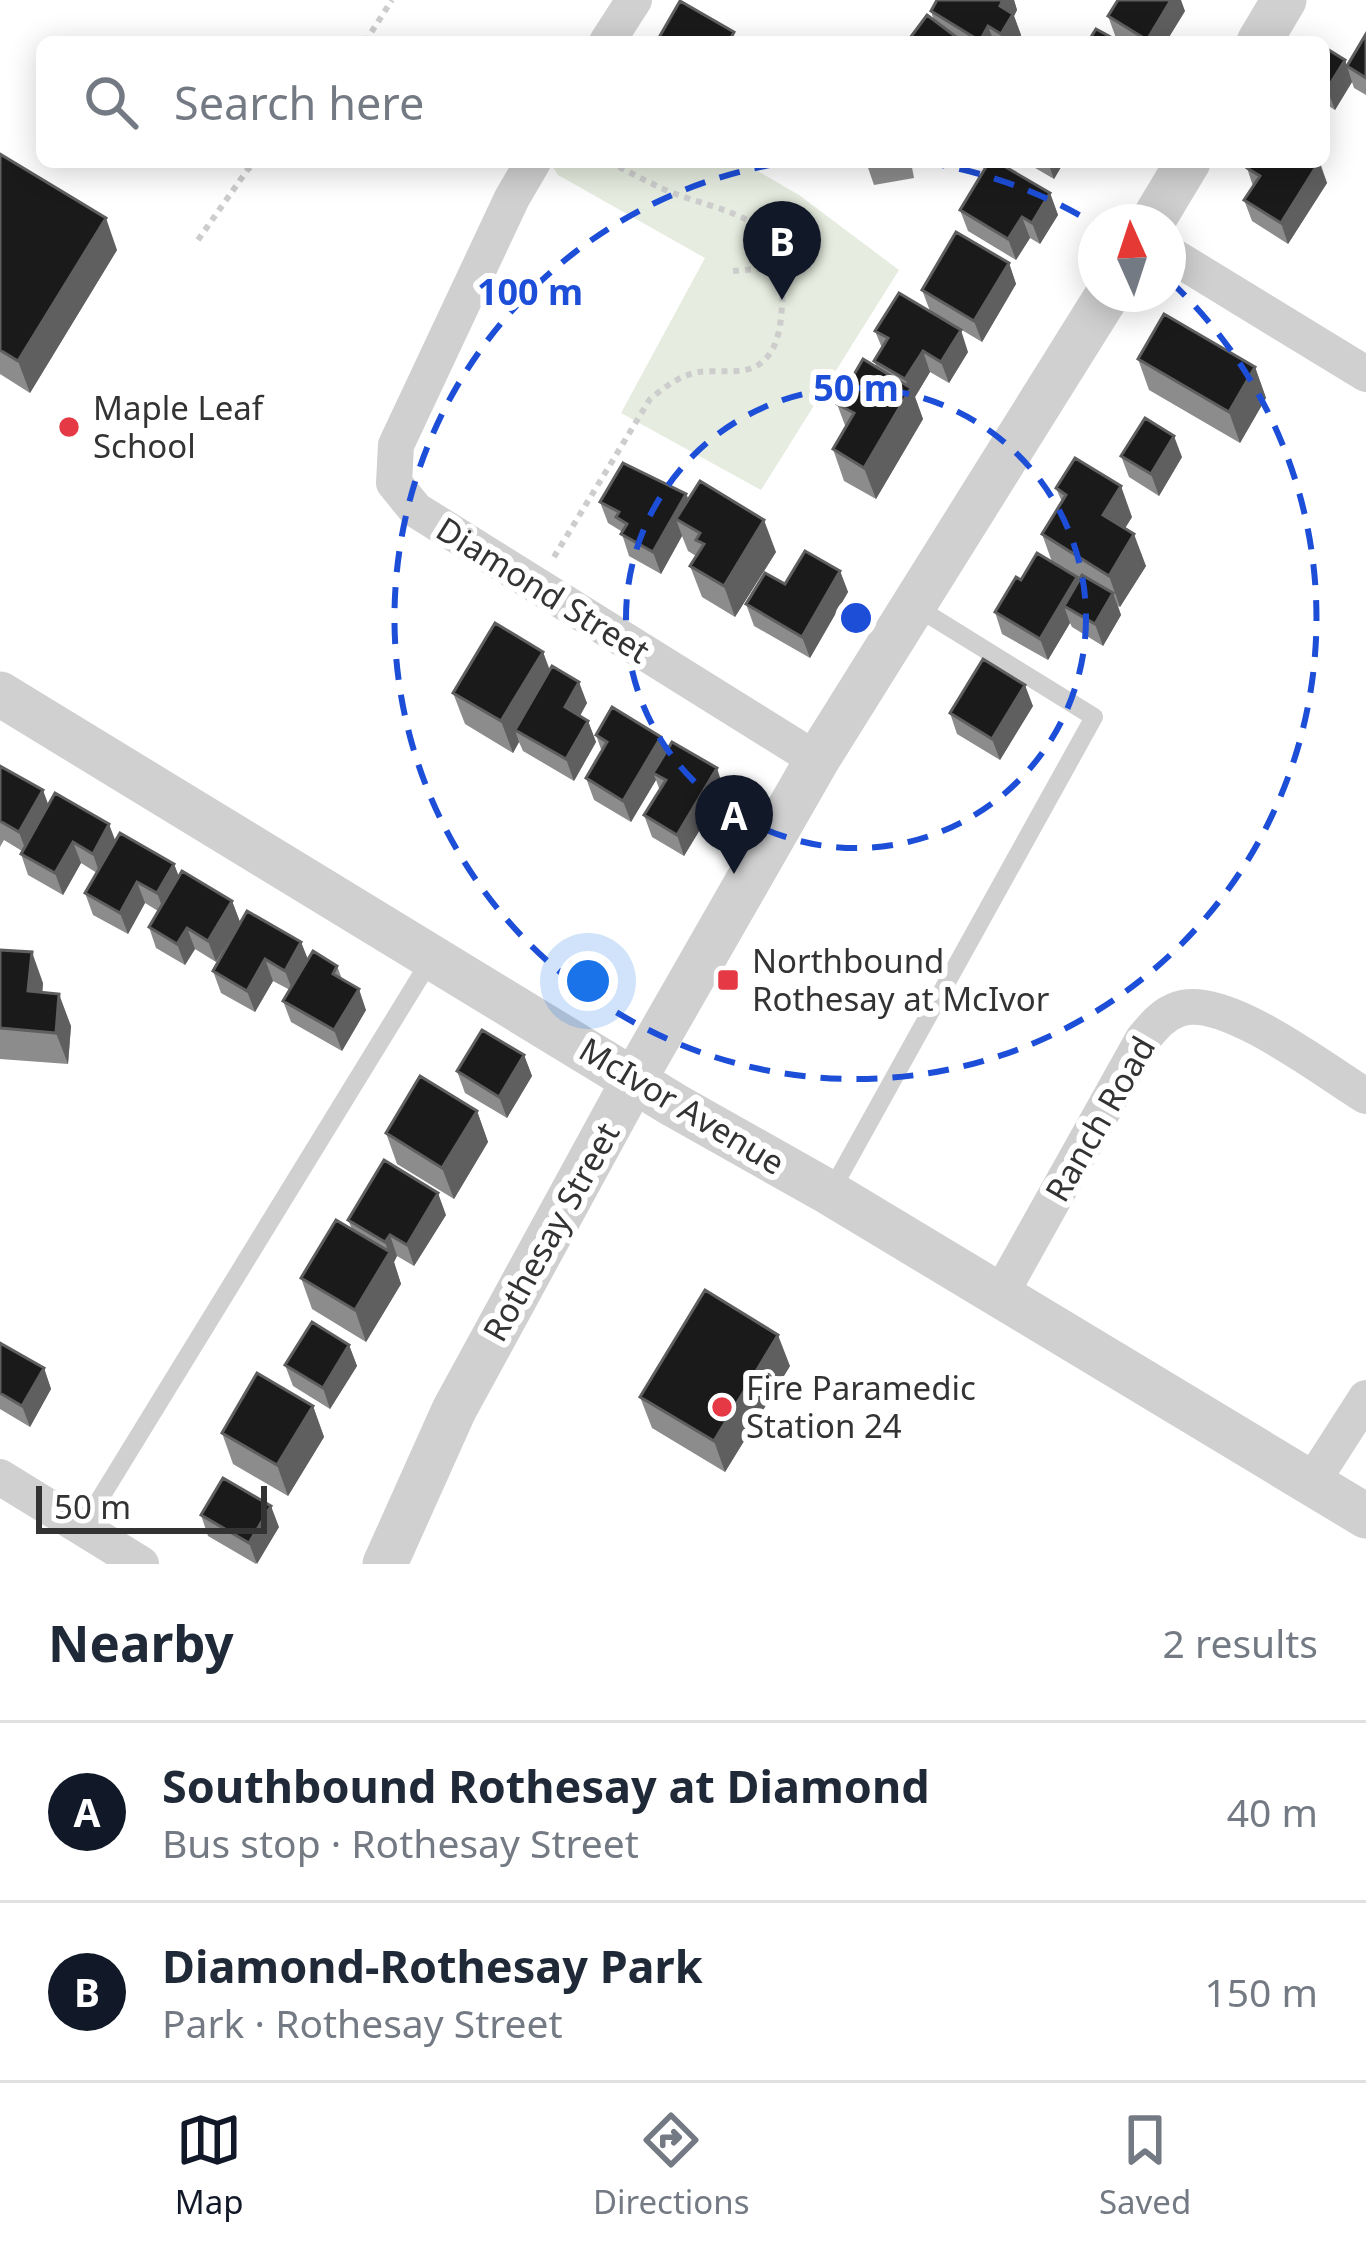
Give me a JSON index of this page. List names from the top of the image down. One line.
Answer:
{"streets":{"street":["Diamond Street","McIvor Avenue","Ranch Road","Rothesay Street"]},"crossings":[["Diamond Street","Rothesay Street"],["McIvor Avenue","Ranch Road"],["McIvor Avenue","Rothesay Street"]],"places":{"other":["Maple Leaf School","Fire Paramedic Station 24"],"transit":["Northbound Rothesay at McIvor"]},"scale_bar":"50 m","north":"top","page":{"search":"Search here","pins":["B","A"],"scale":"50 m","heading":["Nearby","2 results"],"list":[{"mark":"A","name":"Southbound Rothesay at Diamond","note":"Bus stop · Rothesay Street","value":"40 m"},{"mark":"B","name":"Diamond-Rothesay Park","note":"Park · Rothesay Street","value":"150 m"}],"nav":["Map","Directions","Saved"]},"rings":["100 m","50 m"]}
